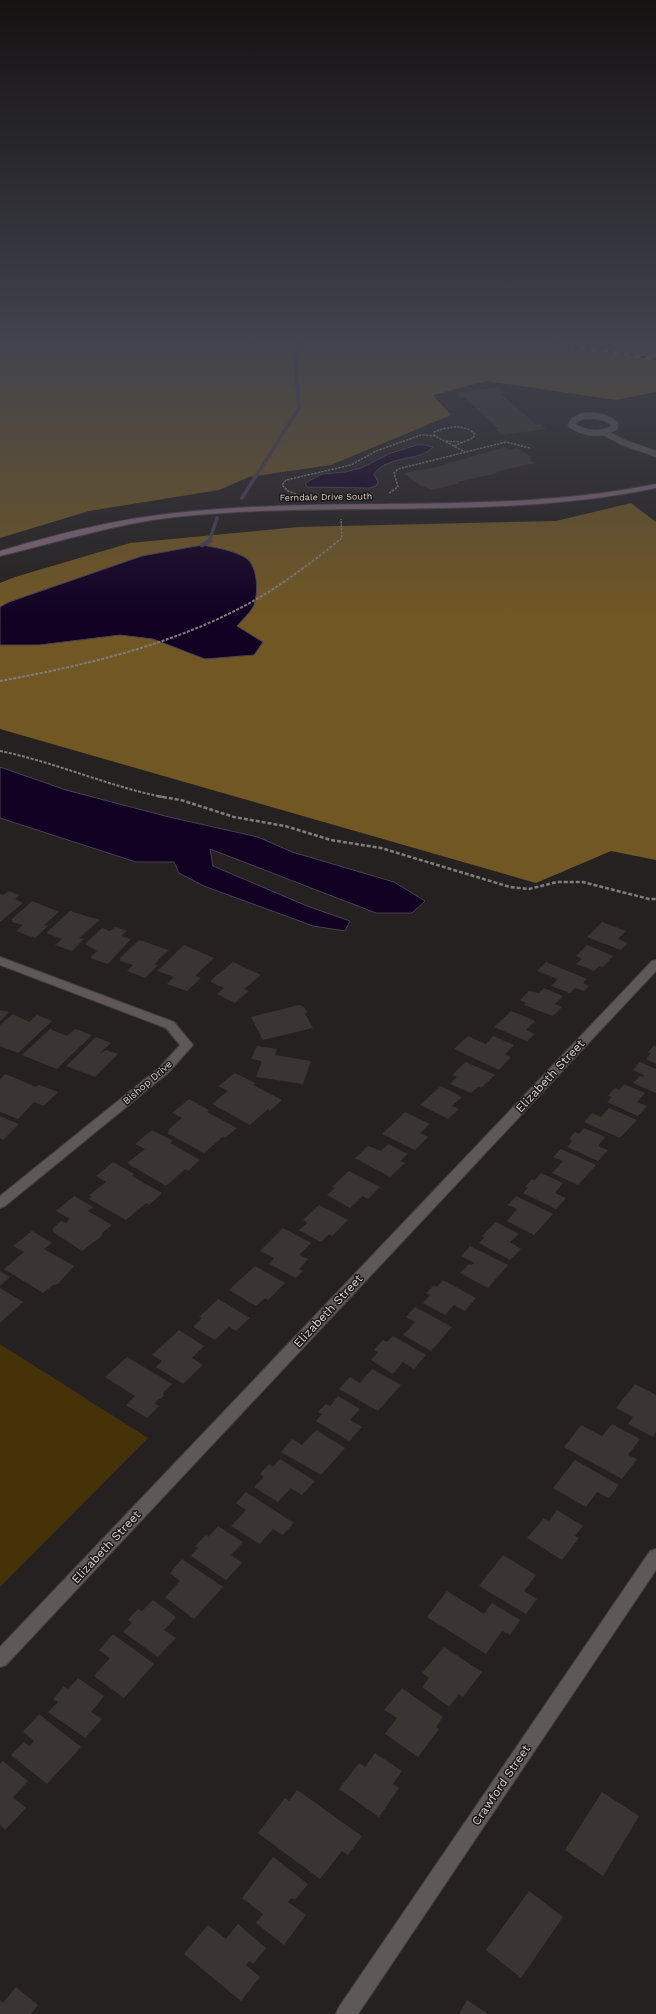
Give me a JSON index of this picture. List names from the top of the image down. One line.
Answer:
{"streets":{"main road":["Ferndale Drive South"],"street":["Elizabeth Street","Bishop Drive","Crawford Street"]}}
